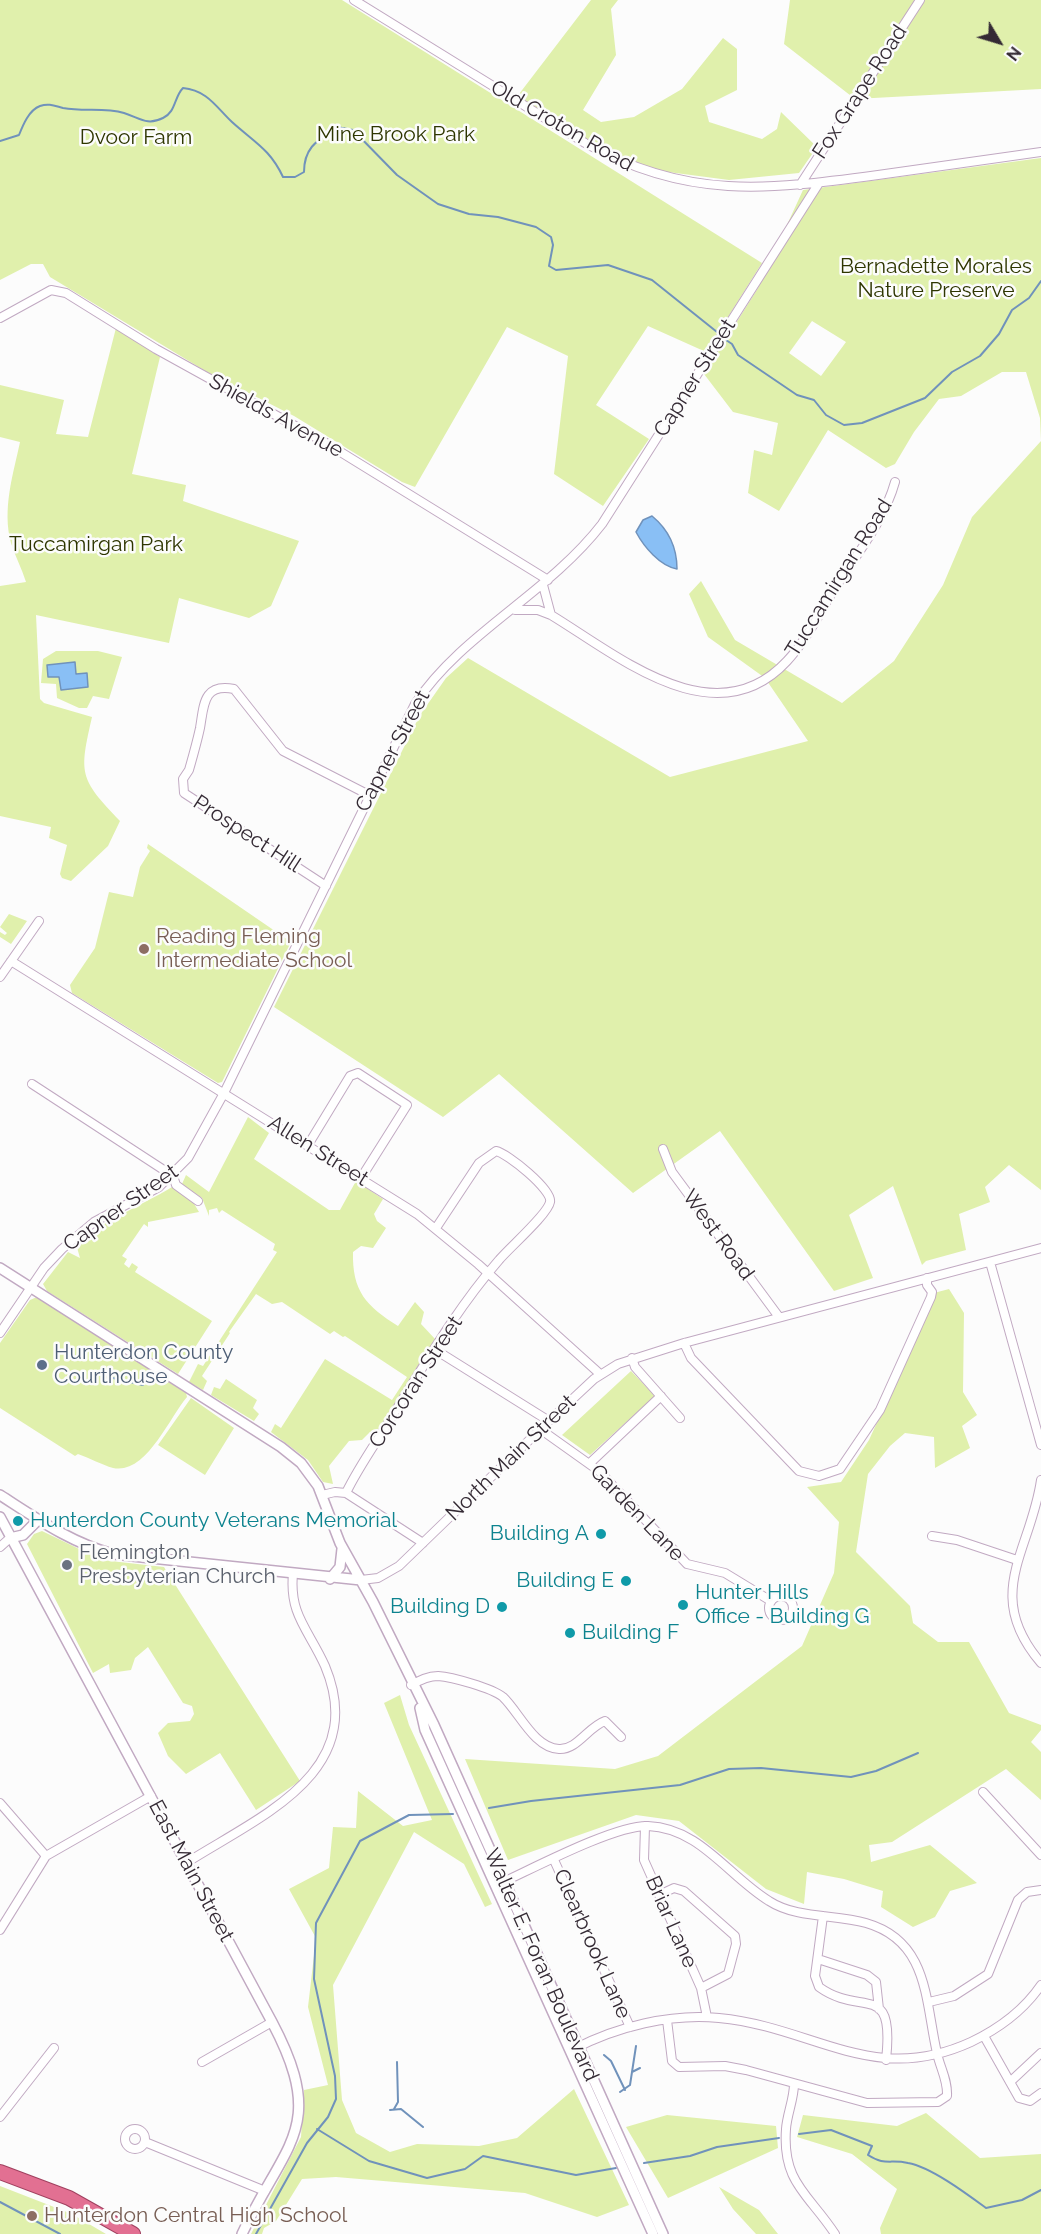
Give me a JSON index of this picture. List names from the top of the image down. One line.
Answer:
{"streets":{"street":["Fox Grape Road","Old Croton Road","Capner Street","Shields Avenue","Tuccamirgan Road","Prospect Hill","Allen Street","West Road","Corcoran Street","North Main Street","Garden Lane","East Main Street","Briar Lane","Clearbrook Lane","Walter E. Foran Boulevard"]},"crossings":[["Fox Grape Road","Old Croton Road"],["Old Croton Road","Capner Street"],["Capner Street","Shields Avenue"],["Capner Street","Tuccamirgan Road"],["Capner Street","Prospect Hill"],["Capner Street","Allen Street"],["Capner Street","Walter E. Foran Boulevard"],["Allen Street","Corcoran Street"],["Allen Street","North Main Street"],["West Road","North Main Street"],["North Main Street","Garden Lane"],["North Main Street","Walter E. Foran Boulevard"]],"parks":["Mine Brook Park","Dvoor Farm","Bernadette Morales Nature Preserve","Tuccamirgan Park"],"places":["Reading Fleming Intermediate School","Hunterdon County Courthouse","Hunterdon County Veterans Memorial","Building A","Flemington Presbyterian Church","Building E","Hunter Hills Office - Building G","Building D","Building F","Hunterdon Central High School"],"north":"bottom right"}
